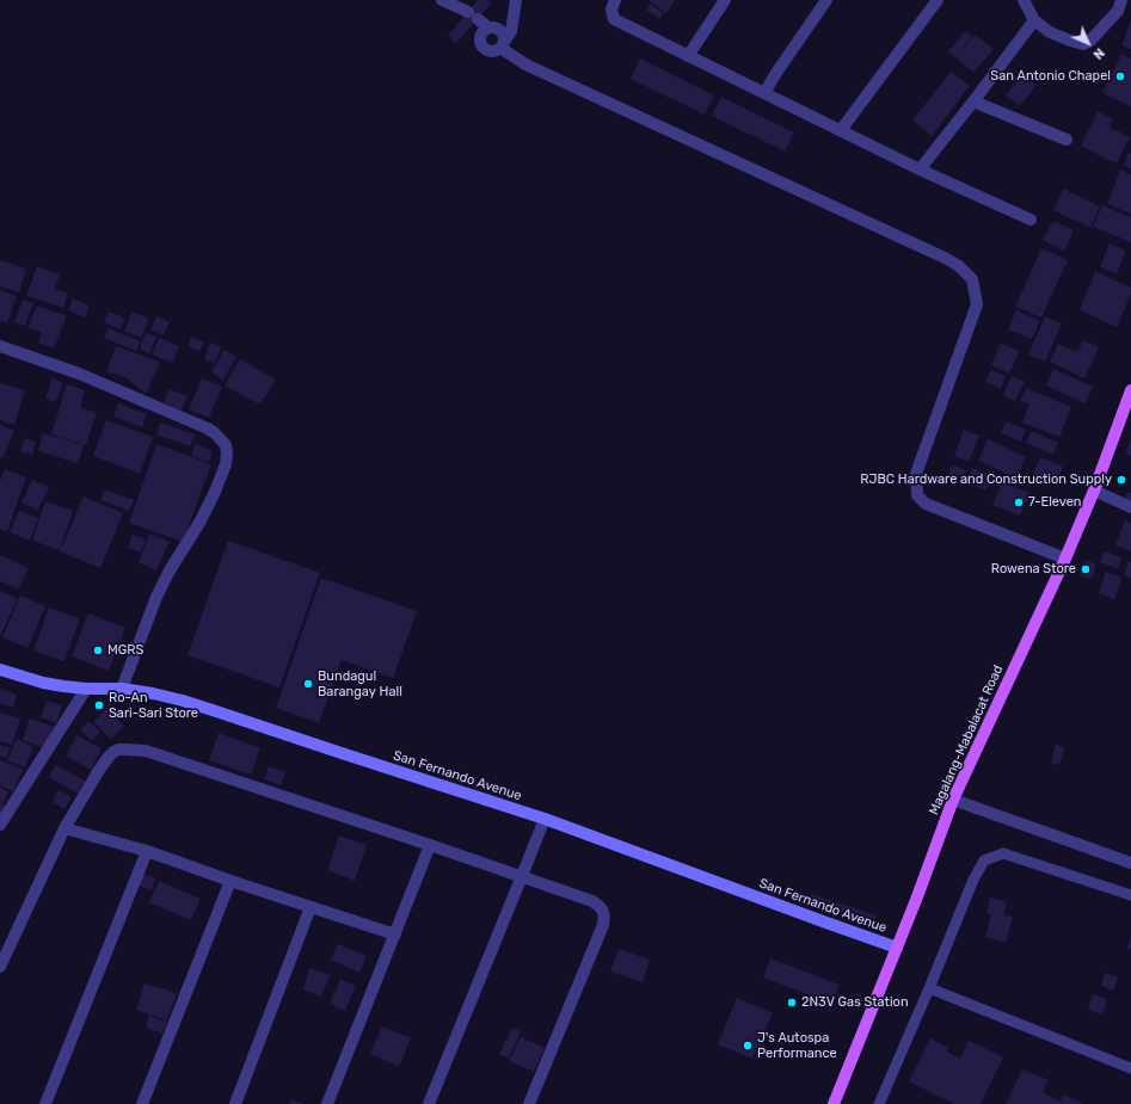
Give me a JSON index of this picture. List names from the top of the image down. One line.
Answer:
{"streets":{"main road":["Magalang-Mabalacat Road","San Fernando Avenue"]},"crossings":[["Magalang-Mabalacat Road","San Fernando Avenue"]],"places":["San Antonio Chapel","RJBC Hardware and Construction Supply","7-Eleven","Rowena Store","MGRS","Bundagul Barangay Hall","Ro-An Sari-Sari Store","2N3V Gas Station","J's Autospa Performance"],"north":"bottom right"}
